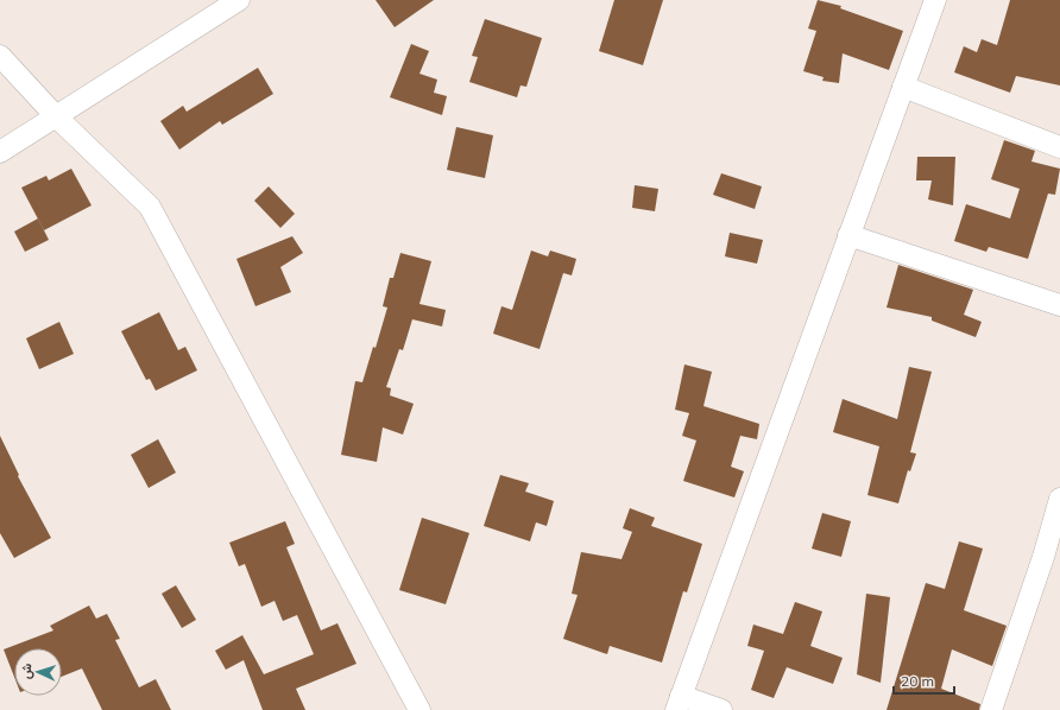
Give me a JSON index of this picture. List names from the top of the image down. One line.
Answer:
{"scale_bar":"20 m","north":"left"}
